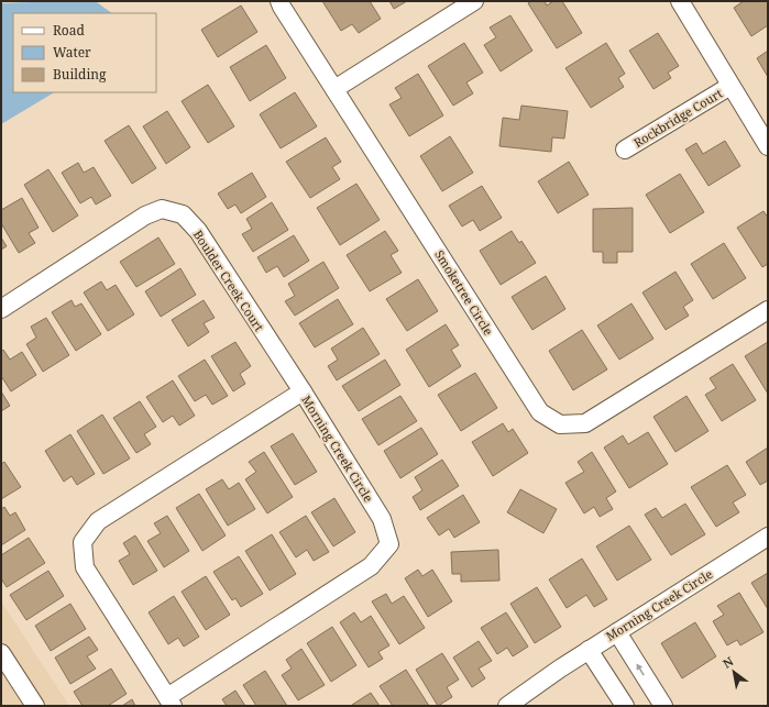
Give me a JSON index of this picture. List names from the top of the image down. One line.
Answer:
{"streets":{"street":["Rockbridge Court","Boulder Creek Court","Smoketree Circle","Morning Creek Circle"]},"crossings":[["Boulder Creek Court","Morning Creek Circle"]],"legend":["Road","Water","Building"],"north":"top left"}
